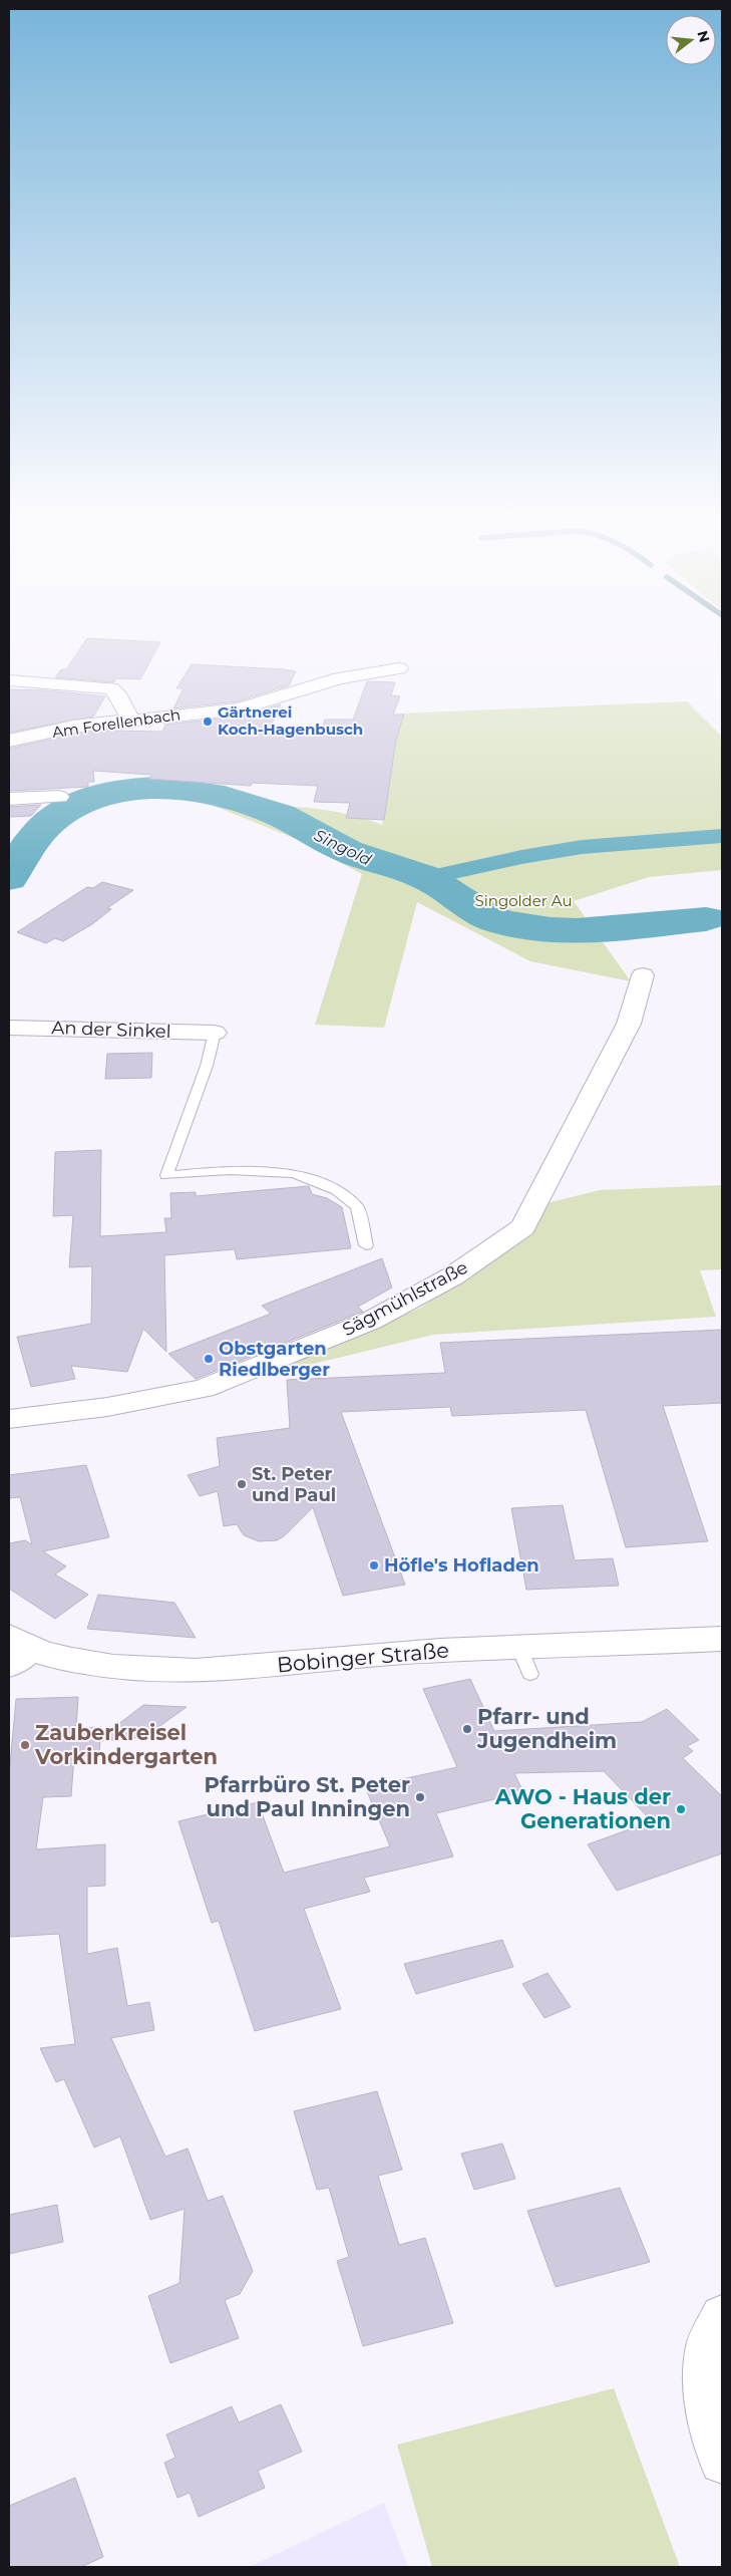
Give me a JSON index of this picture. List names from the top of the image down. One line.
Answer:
{"streets":{"street":["Am Forellenbach","An der Sinkel","Sägmühlstraße","Bobinger Straße"]},"water":["Singold"],"parks":["Singolder Au"],"places":["Gärtnerei Koch-Hagenbusch","Obstgarten Riedlberger","St. Peter und Paul","Höfle's Hofladen","Pfarr- und Jugendheim","Zauberkreisel Vorkindergarten","Pfarrbüro St. Peter und Paul Inningen","AWO - Haus der Generationen"],"north":"right"}
